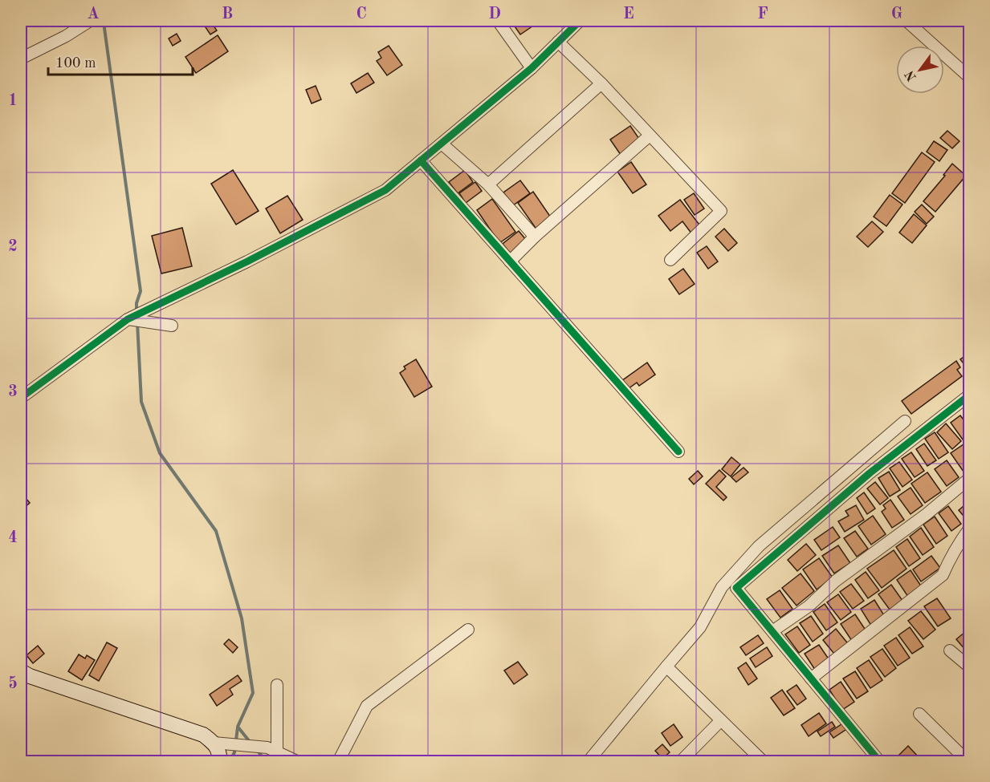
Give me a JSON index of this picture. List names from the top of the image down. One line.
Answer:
{"scale_bar":"100 m","north":"bottom left","grid":{"columns":["A","B","C","D","E","F","G"],"rows":["1","2","3","4","5"]}}
